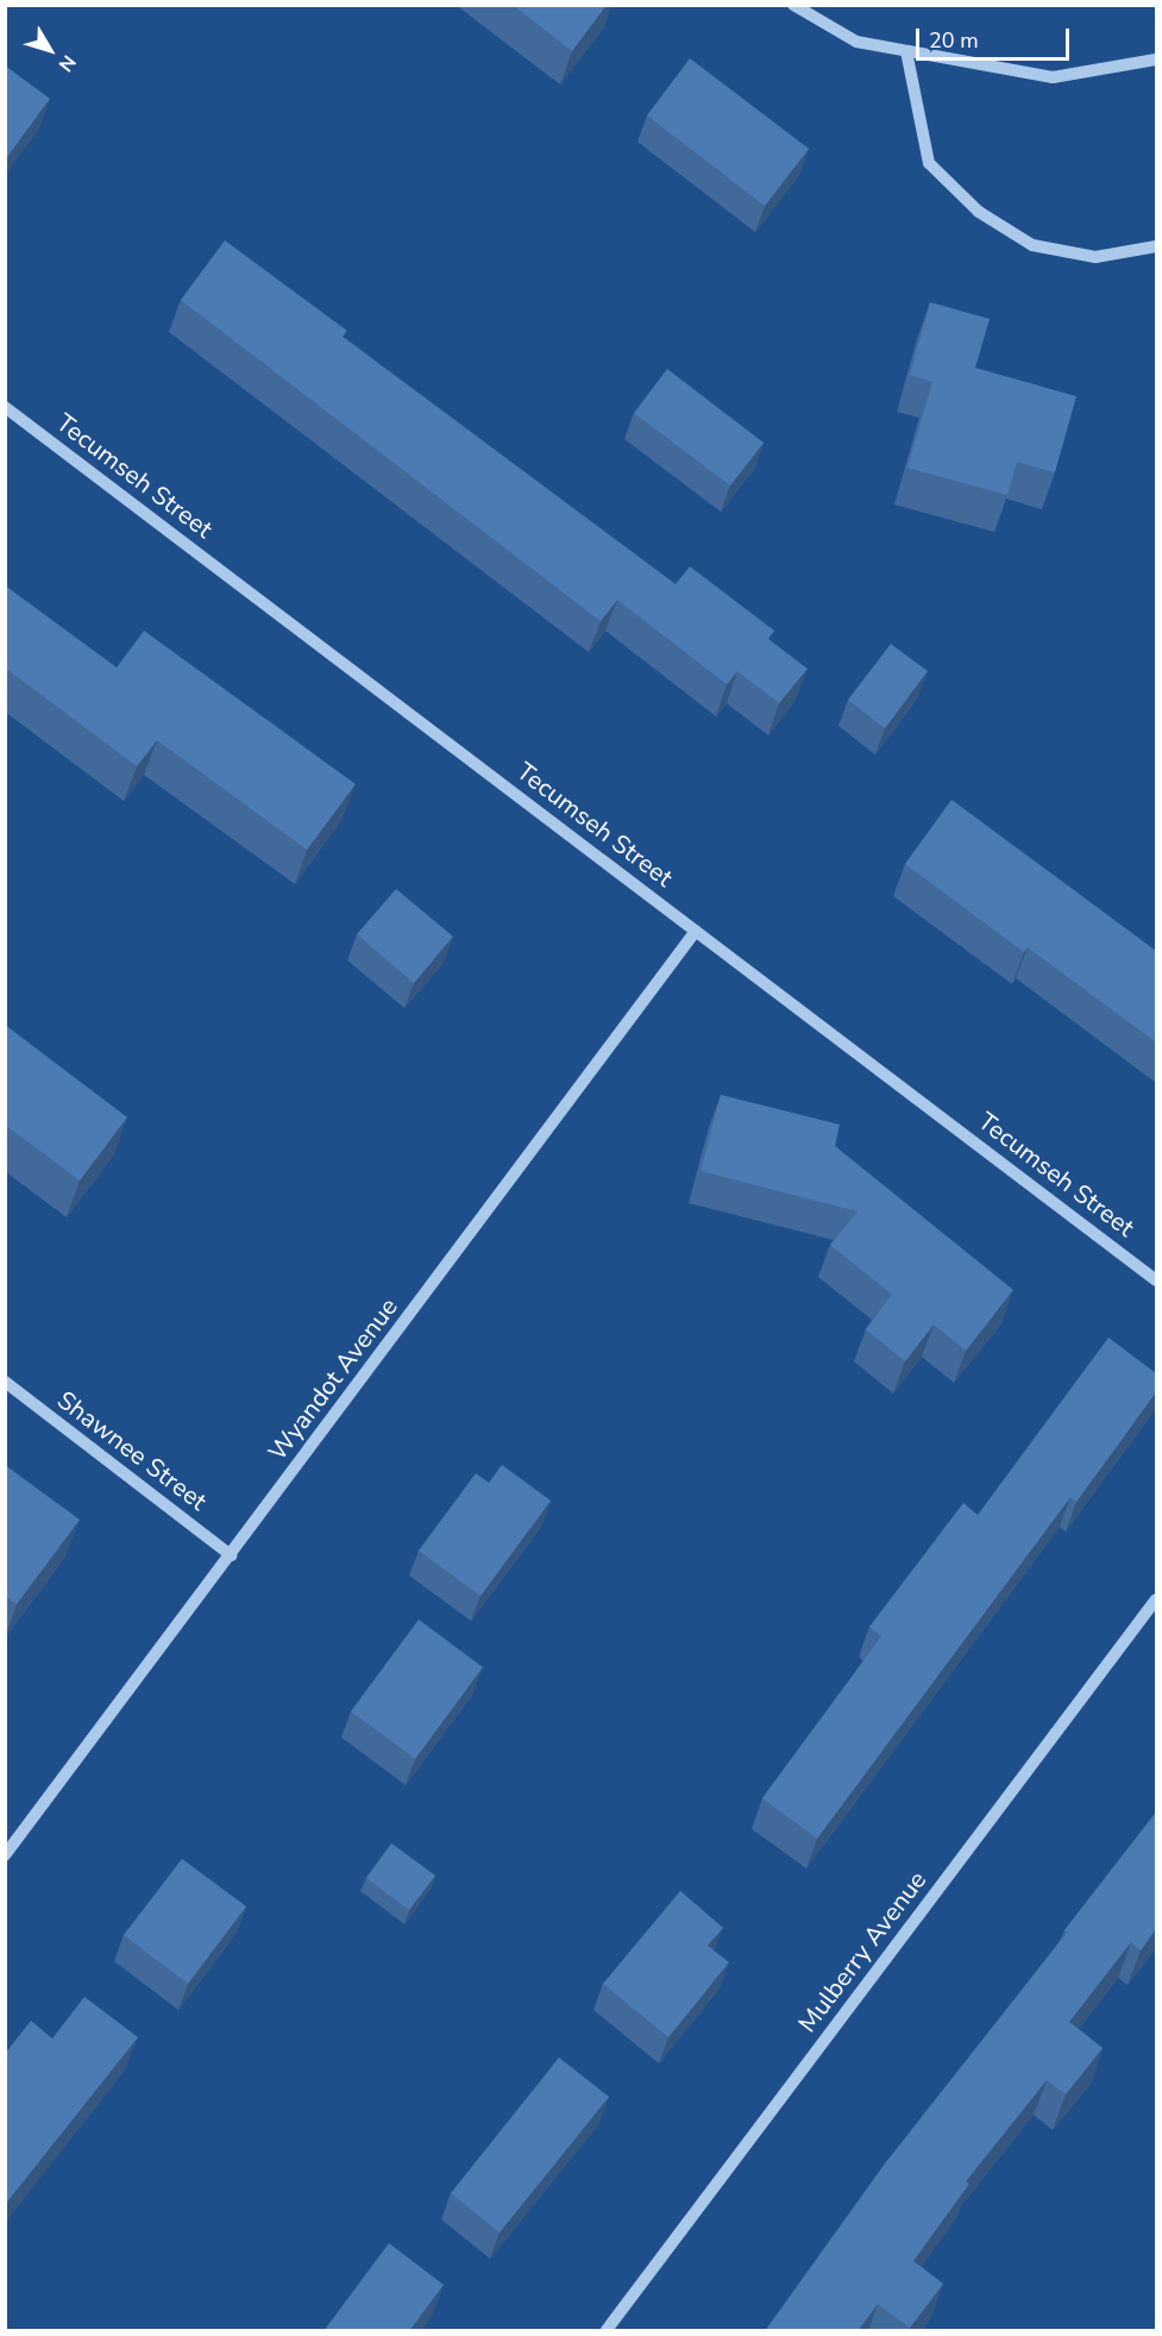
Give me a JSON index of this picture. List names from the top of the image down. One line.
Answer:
{"streets":{"street":["Tecumseh Street","Wyandot Avenue","Shawnee Street","Mulberry Avenue"]},"crossings":[["Tecumseh Street","Wyandot Avenue"],["Wyandot Avenue","Shawnee Street"]],"scale_bar":"20 m","north":"bottom right"}
